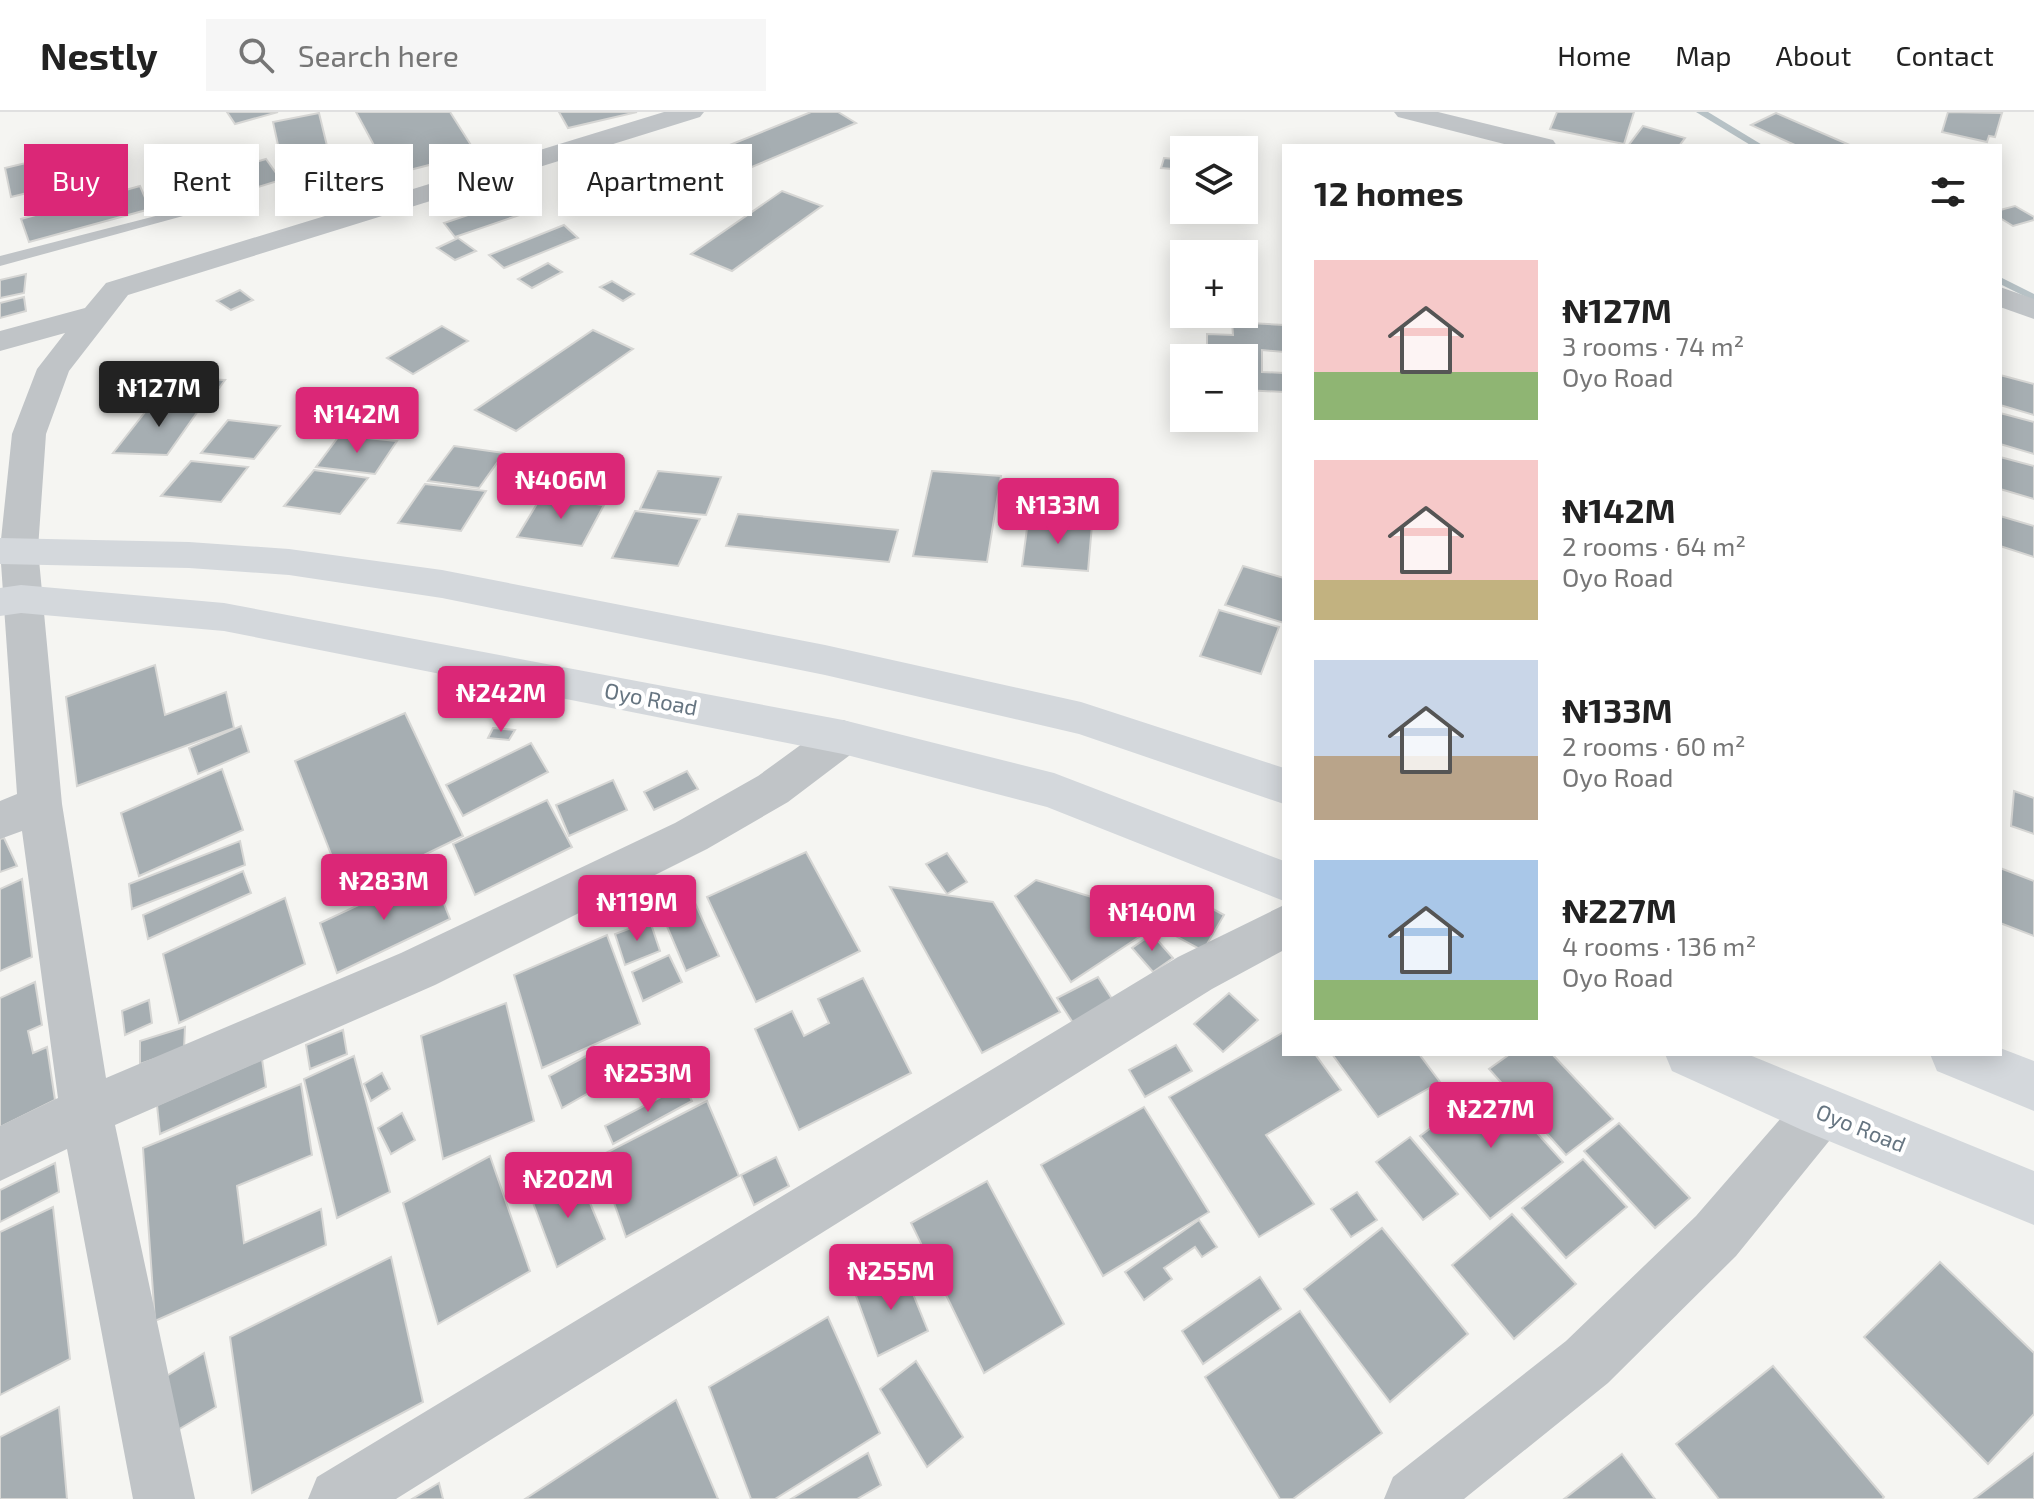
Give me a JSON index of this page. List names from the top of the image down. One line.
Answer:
{"streets":{"main road":["Oyo Road"]},"page":{"header":"Nestly","search":"Search here","nav":["Home","Map","About","Contact"],"map_buttons":["+","−"],"chip":["Buy","Rent","Filters","New","Apartment"],"heading":"12 homes","list":[{"name":"₦127M","note":"3 rooms · 74 m² · Oyo Road"},{"name":"₦142M","note":"2 rooms · 64 m² · Oyo Road"},{"name":"₦133M","note":"2 rooms · 60 m² · Oyo Road"},{"name":"₦227M","note":"4 rooms · 136 m² · Oyo Road"}],"price":["₦127M","₦142M","₦406M","₦133M","₦242M","₦283M","₦119M","₦140M","₦253M","₦227M","₦202M","₦255M"]}}
